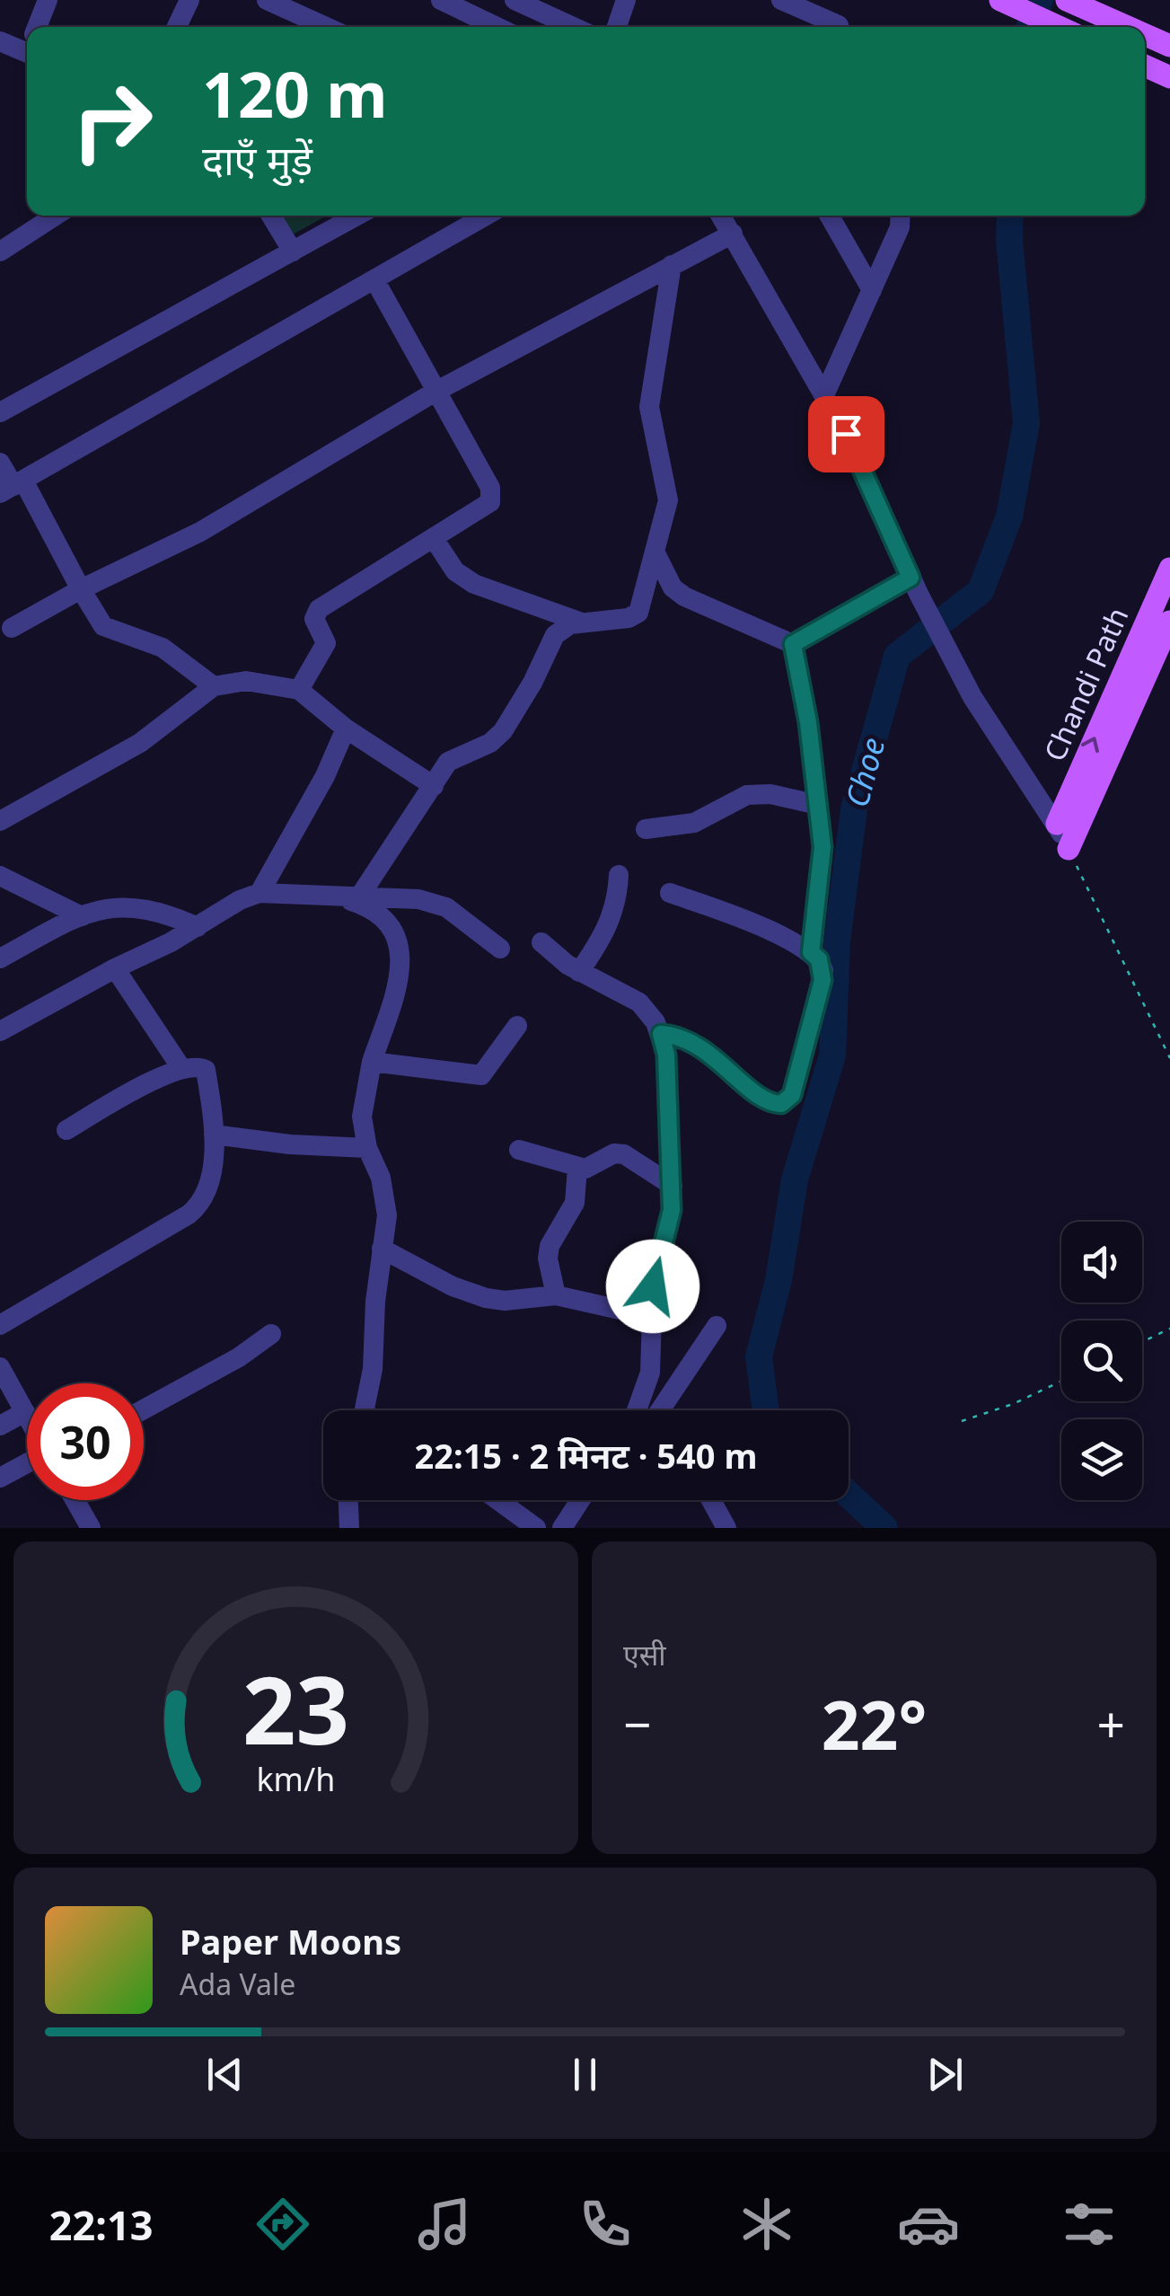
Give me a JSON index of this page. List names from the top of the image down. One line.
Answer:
{"streets":{"main road":["Chandi Path"]},"water":["Choe"],"page":{"turn":["120 m","दाएँ मुड़ें"],"limit":"30","trip":"22:15 · 2 मिनट · 540 m","tile":"एसी","heat":["−","22°","+"],"song":["Paper Moons","Ada Vale"],"tabs":"22:13","gauge":["23","km/h"]}}
